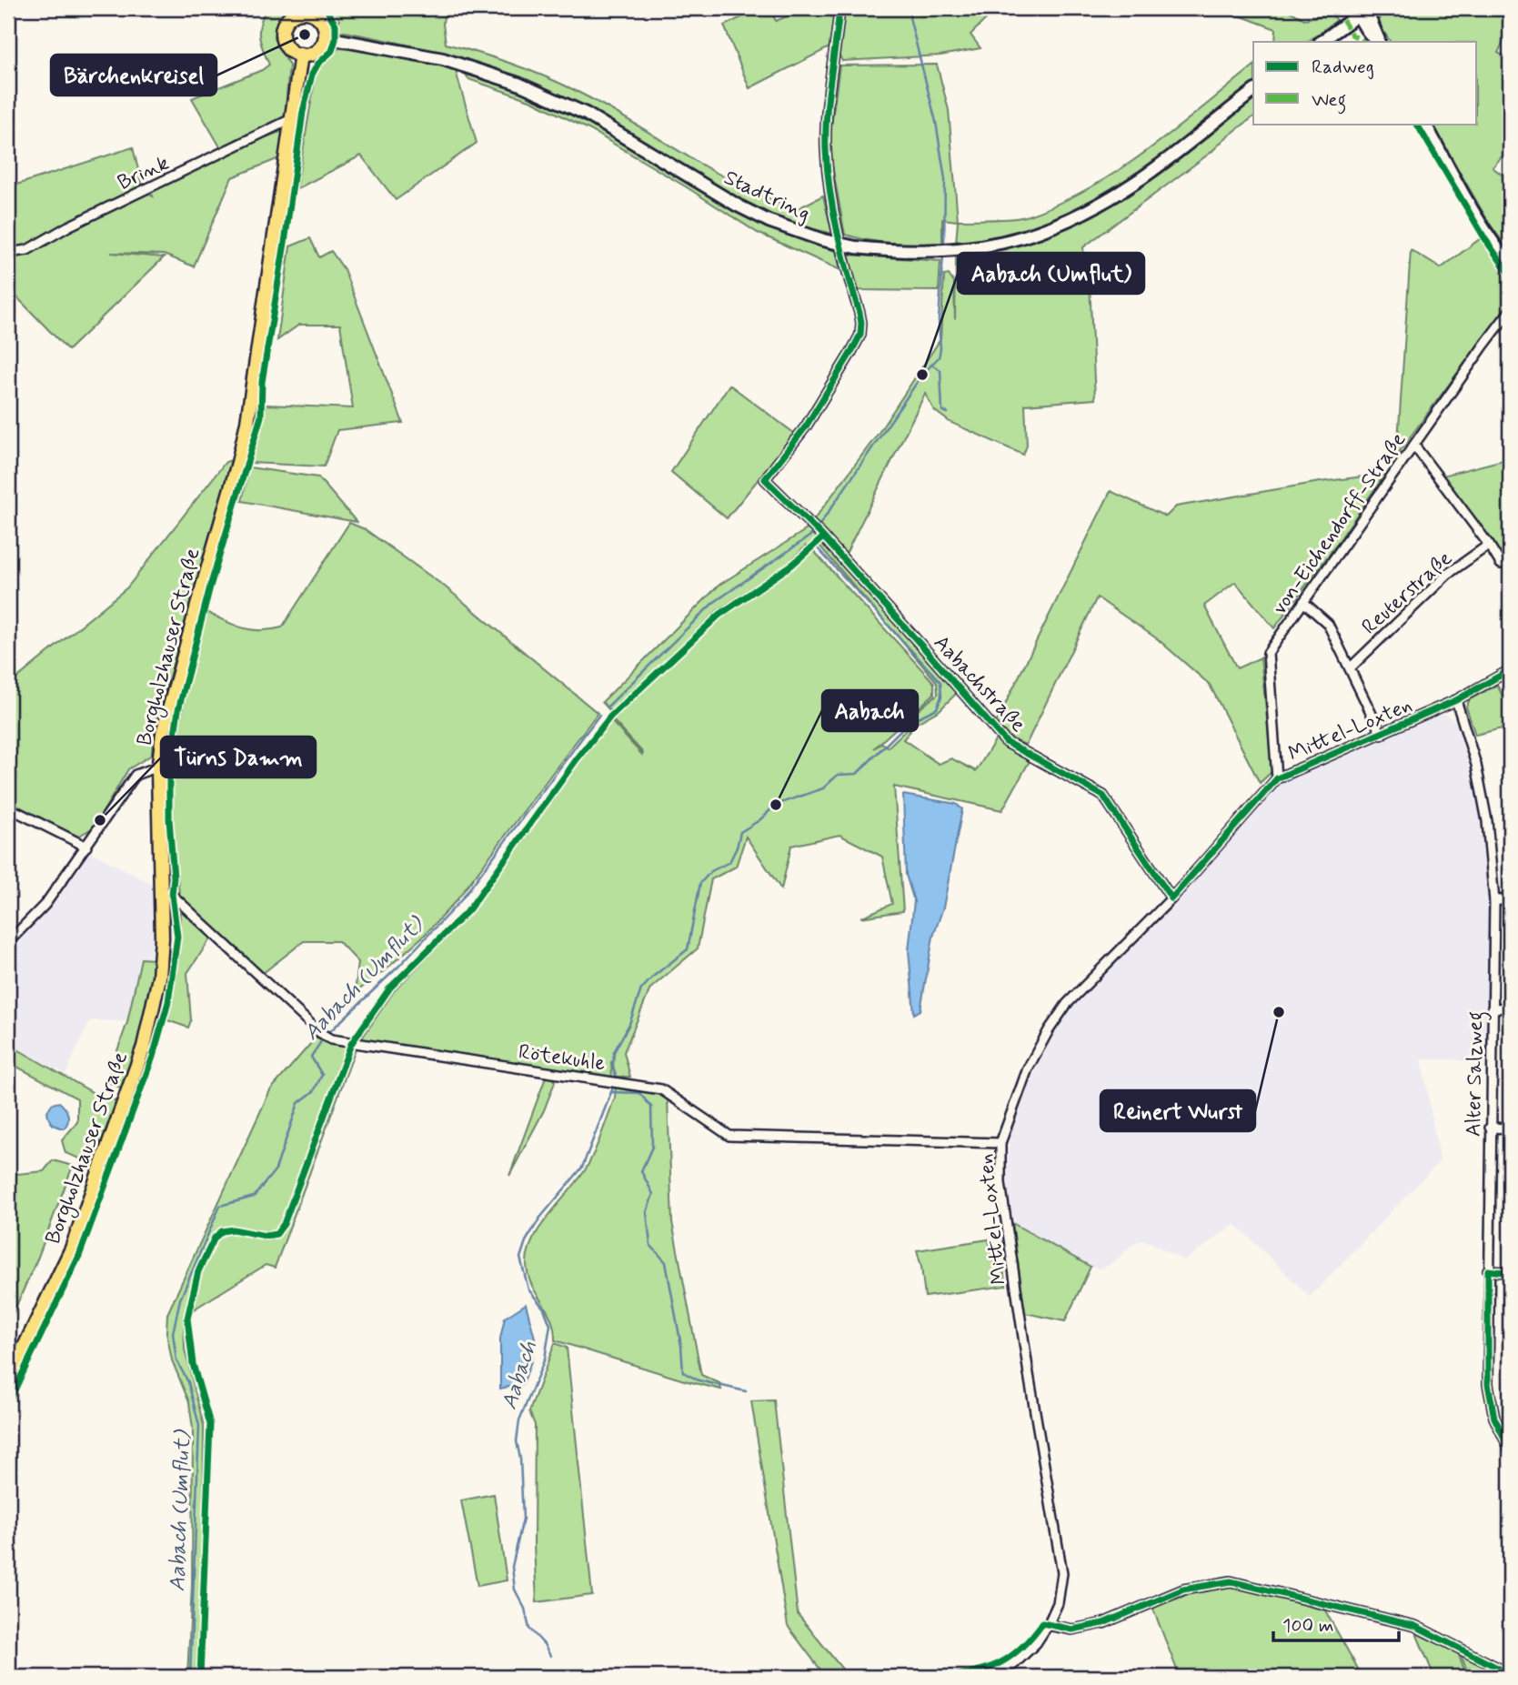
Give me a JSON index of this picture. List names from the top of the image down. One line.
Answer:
{"streets":{"main road":["Borgholzhauser Straße"],"street":["Brink","Stadtring","von-Eichendorff-Straße","Reuterstraße","Aabachstraße","Mittel-Loxten","Rötekuhle","Alter Salzweg"]},"crossings":[["Brink","Borgholzhauser Straße"],["Stadtring","Borgholzhauser Straße"],["von-Eichendorff-Straße","Mittel-Loxten"],["Borgholzhauser Straße","Rötekuhle"],["Aabachstraße","Mittel-Loxten"],["Mittel-Loxten","Rötekuhle"],["Mittel-Loxten","Alter Salzweg"]],"water":["Aabach (Umflut)","Aabach"],"places":["Bärchenkreisel","Aabach (Umflut)","Aabach","Türns Damm","Reinert Wurst"],"legend":["Radweg","Weg"],"scale_bar":"100 m"}
